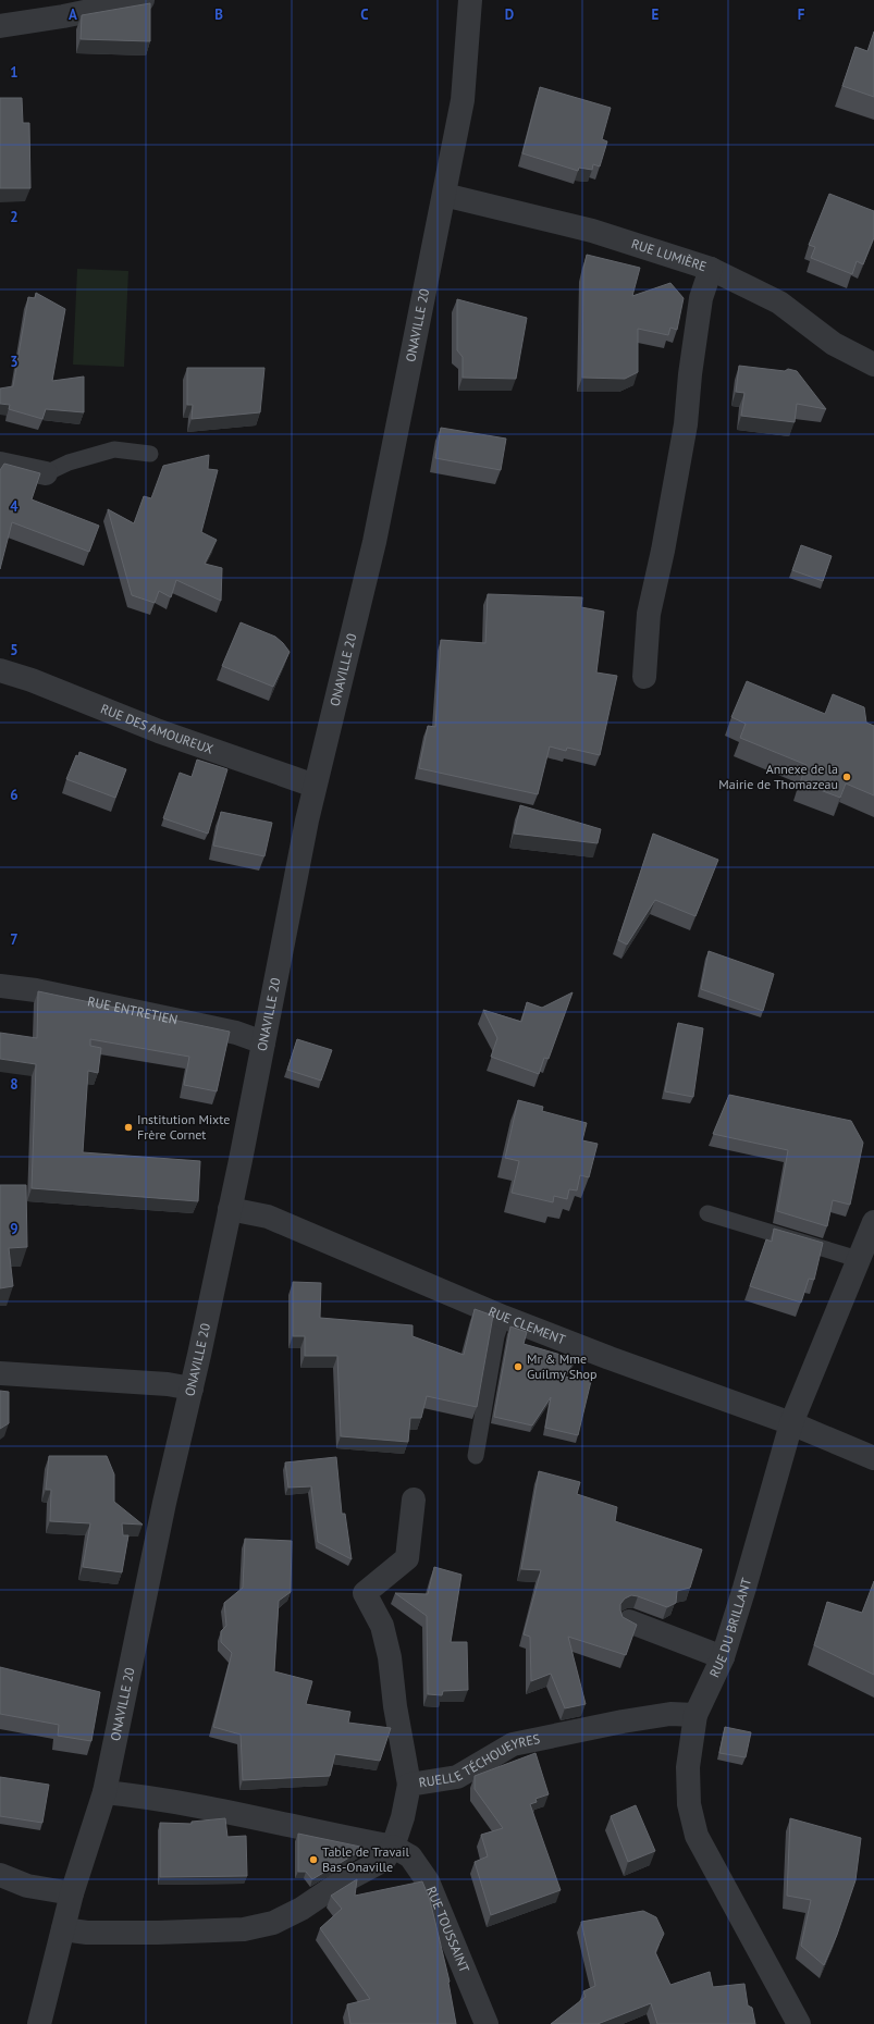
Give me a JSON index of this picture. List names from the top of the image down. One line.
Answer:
{"streets":{"street":["RUE LUMIÈRE","ONAVILLE 20","RUE DES AMOUREUX","RUE ENTRETIEN","RUE CLEMENT","RUE DU BRILLANT","RUELLE TÉCHOUEYRES","RUE TOUSSAINT"]},"crossings":[["RUE LUMIÈRE","ONAVILLE 20"],["ONAVILLE 20","RUE DES AMOUREUX"],["ONAVILLE 20","RUE ENTRETIEN"],["ONAVILLE 20","RUE CLEMENT"],["RUE CLEMENT","RUE DU BRILLANT"],["RUE DU BRILLANT","RUELLE TÉCHOUEYRES"],["RUELLE TÉCHOUEYRES","RUE TOUSSAINT"]],"places":["Annexe de la Mairie de Thomazeau","Institution Mixte Frère Cornet","Mr & Mme Guilmy Shop","Table de Travail Bas-Onaville"],"grid":{"columns":["A","B","C","D","E","F"],"rows":["1","2","3","4","5","6","7","8","9"]}}
